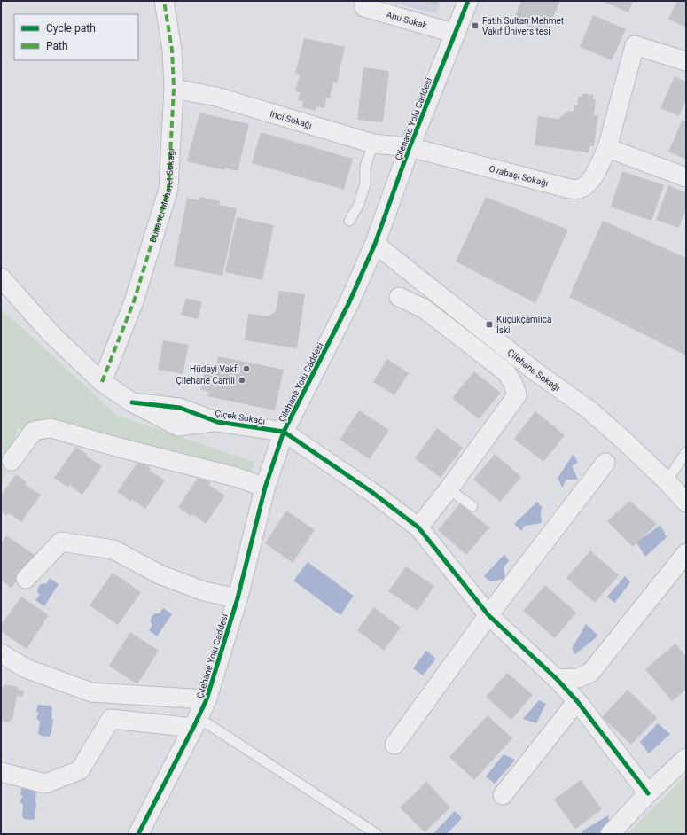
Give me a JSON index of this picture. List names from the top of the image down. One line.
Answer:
{"streets":{"street":["Ahu Sokak","Çilehane Yolu Caddesi","Inci Sokağı","Ovabaşı Sokağı","Duhancı Mehmet Sokağı","Çilehane Sokağı","Çiçek Sokağı"]},"crossings":[["Ahu Sokak","Çilehane Yolu Caddesi"],["Çilehane Yolu Caddesi","Inci Sokağı"],["Çilehane Yolu Caddesi","Ovabaşı Sokağı"],["Çilehane Yolu Caddesi","Çilehane Sokağı"],["Çilehane Yolu Caddesi","Çiçek Sokağı"],["Inci Sokağı","Ovabaşı Sokağı"],["Inci Sokağı","Duhancı Mehmet Sokağı"],["Duhancı Mehmet Sokağı","Çiçek Sokağı"]],"places":{"transit":["Fatih Sultan Mehmet Vakıf Üniversitesi","Küçükçamlıca İski"],"other":["Hüdayi Vakfı","Çilehane Camii"]},"legend":["Cycle path","Path"]}
